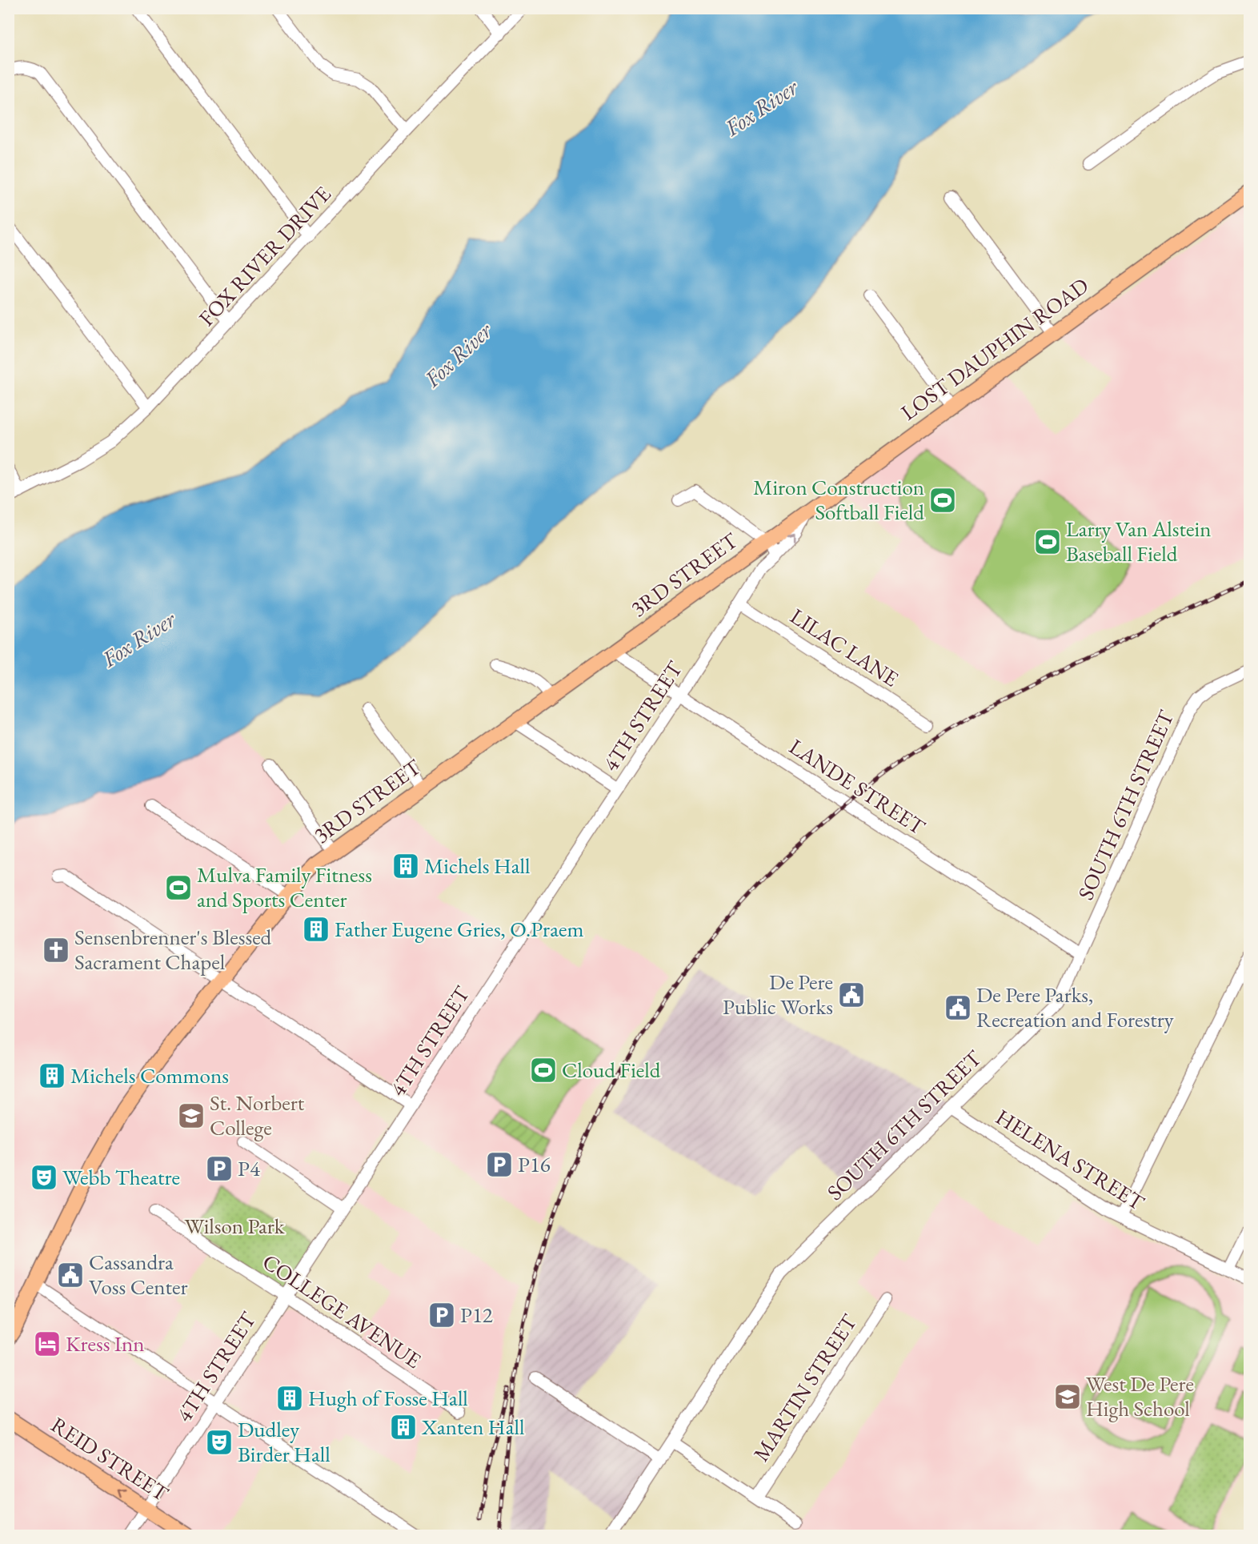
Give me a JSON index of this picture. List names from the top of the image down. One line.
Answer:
{"streets":{"main road":["LOST DAUPHIN ROAD","3RD STREET","REID STREET"],"street":["FOX RIVER DRIVE","LILAC LANE","4TH STREET","LANDE STREET","SOUTH 6TH STREET","HELENA STREET","COLLEGE AVENUE","MARTIN STREET"]},"crossings":[["LOST DAUPHIN ROAD","3RD STREET"],["LOST DAUPHIN ROAD","4TH STREET"],["3RD STREET","4TH STREET"],["3RD STREET","LANDE STREET"],["LILAC LANE","4TH STREET"],["4TH STREET","LANDE STREET"],["4TH STREET","COLLEGE AVENUE"],["4TH STREET","REID STREET"],["LANDE STREET","SOUTH 6TH STREET"],["SOUTH 6TH STREET","HELENA STREET"]],"one_way":["REID STREET"],"water":["Fox River"],"parks":["Wilson Park"],"places":{"sports":["Miron Construction Softball Field","Larry Van Alstein Baseball Field","Mulva Family Fitness and Sports Center","Cloud Field"],"building":["Michels Hall","Father Eugene Gries, O.Praem","Michels Commons","Hugh of Fosse Hall","Xanten Hall"],"church":["Sensenbrenner's Blessed Sacrament Chapel"],"public building":["De Pere Public Works","De Pere Parks, Recreation and Forestry","Cassandra Voss Center"],"school or university":["St. Norbert College","West De Pere High School"],"parking":["P16","P4","P12"],"theatre":["Webb Theatre","Dudley Birder Hall"],"hotel":["Kress Inn"]}}
